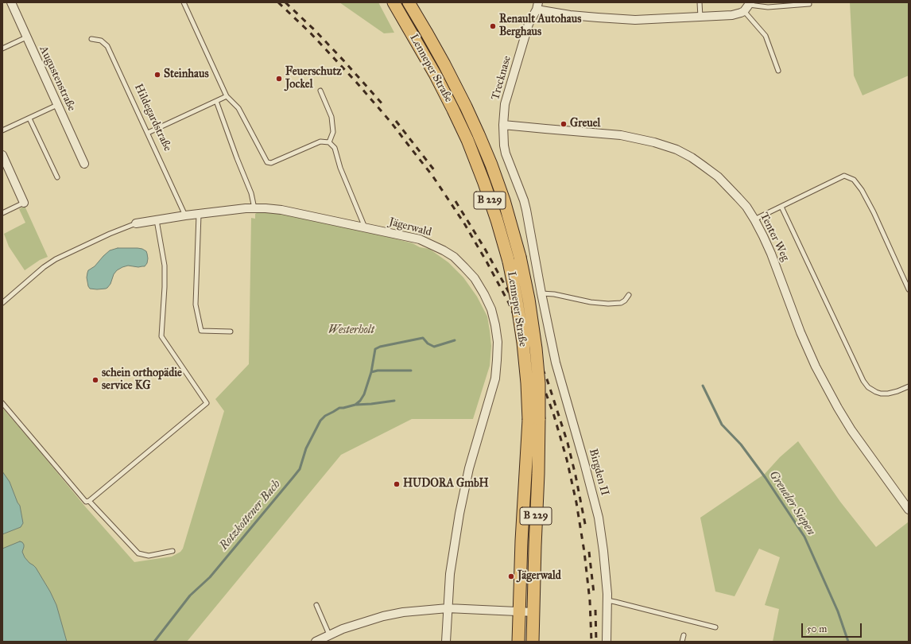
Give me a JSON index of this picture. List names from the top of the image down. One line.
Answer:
{"streets":{"main road":["Lenneper Straße","B 229"],"street":["Trecknase","Augustenstraße","Jägerwald","Tenter Weg","Birgden II"],"lane":["Hildegardstraße"]},"crossings":[["Trecknase","Tenter Weg"]],"water":["Greueler Siepen","Rotzkottener Bach"],"parks":["Westerholt"],"places":["Renault Autohaus Berghaus","Steinhaus","Feuerschutz Jockel","Greuel","schein orthopädie service KG","HUDORA GmbH","Jägerwald"],"scale_bar":"50 m"}
